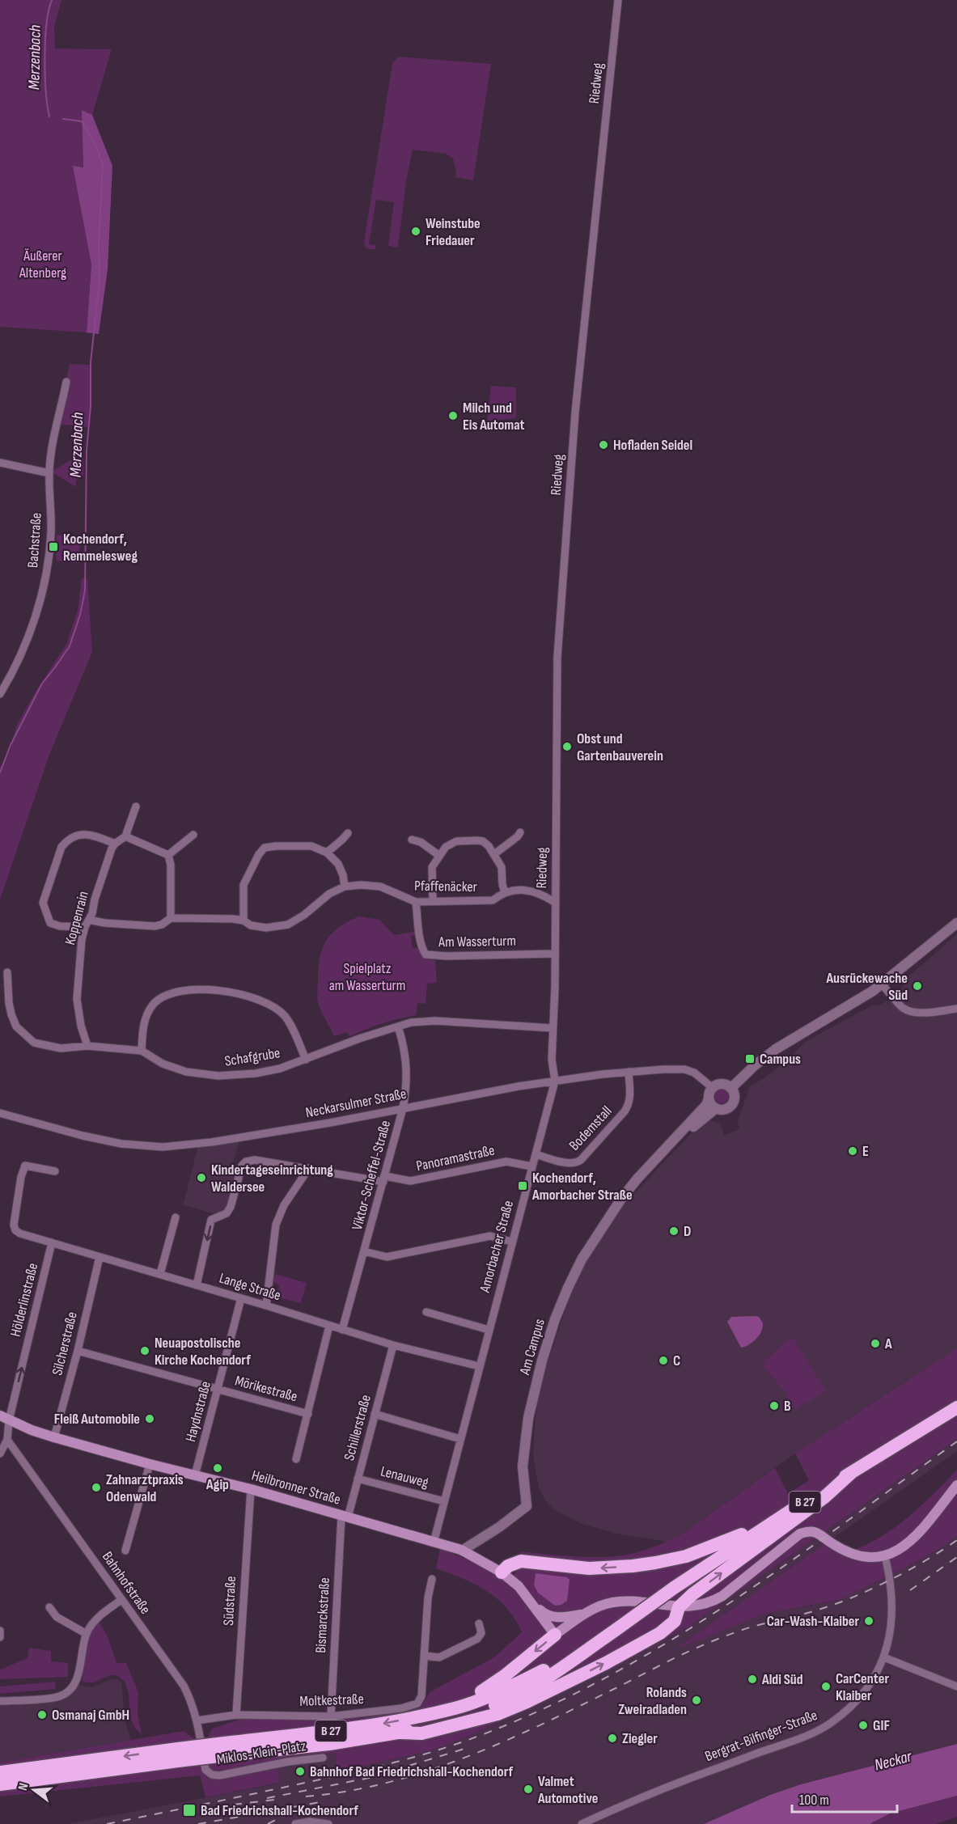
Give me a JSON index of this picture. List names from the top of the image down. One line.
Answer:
{"streets":{"highway":["B 27"],"main road":["Heilbronner Straße"],"street":["Riedweg","Bachstraße","Pfaffenäcker","Koppenrain","Am Wasserturm","Schafgrube","Neckarsulmer Straße","Bodemstall","Panoramastraße","Viktor-Scheffel-Straße","Amorbacher Straße","Lange Straße","Hölderlinstraße","Silcherstraße","Am Campus","Mörikestraße","Haydnstraße","Schillerstraße","Lenauweg","Bahnhofstraße","Südstraße","Bismarckstraße","Moltkestraße","Bergrat-Bilfinger-Straße","Miklos-Klein-Platz"]},"crossings":[["Riedweg","Pfaffenäcker"],["Riedweg","Am Wasserturm"],["Riedweg","Amorbacher Straße"],["Pfaffenäcker","Koppenrain"],["Pfaffenäcker","Am Wasserturm"],["Koppenrain","Schafgrube"],["Am Wasserturm","Amorbacher Straße"],["Schafgrube","Viktor-Scheffel-Straße"],["Schafgrube","Amorbacher Straße"],["Neckarsulmer Straße","Bodemstall"],["Neckarsulmer Straße","Viktor-Scheffel-Straße"],["Neckarsulmer Straße","Amorbacher Straße"],["Neckarsulmer Straße","Am Campus"],["Bodemstall","Amorbacher Straße"],["Panoramastraße","Viktor-Scheffel-Straße"],["Panoramastraße","Amorbacher Straße"],["Panoramastraße","Lange Straße"],["Viktor-Scheffel-Straße","Lange Straße"],["Amorbacher Straße","Lange Straße"],["Amorbacher Straße","Lenauweg"],["Amorbacher Straße","Heilbronner Straße"],["Lange Straße","Hölderlinstraße"],["Lange Straße","Silcherstraße"],["Lange Straße","Mörikestraße"],["Lange Straße","Haydnstraße"],["Lange Straße","Schillerstraße"],["Hölderlinstraße","Heilbronner Straße"],["Silcherstraße","Mörikestraße"],["Silcherstraße","Heilbronner Straße"],["Am Campus","Heilbronner Straße"],["Mörikestraße","Haydnstraße"],["Haydnstraße","Heilbronner Straße"],["Schillerstraße","Lenauweg"],["Schillerstraße","Heilbronner Straße"],["Schillerstraße","Bismarckstraße"],["Heilbronner Straße","Südstraße"],["Heilbronner Straße","Bismarckstraße"],["Bahnhofstraße","Moltkestraße"],["Bahnhofstraße","Miklos-Klein-Platz"],["Südstraße","Moltkestraße"],["Bismarckstraße","Moltkestraße"]],"one_way":["Hölderlinstraße"],"water":["Merzenbach","Neckar"],"parks":["Äußerer Altenberg","Spielplatz am Wasserturm"],"places":{"other":["Weinstube Friedauer","Milch und Eis Automat","Hofladen Seidel","Obst und Gartenbauverein","Ausrückewache Süd","E","Kindertageseinrichtung Waldersee","D","A","Neuapostolische Kirche Kochendorf","C","B","Fleiß Automobile","Agip","Zahnarztpraxis Odenwald","Car-Wash-Klaiber","Aldi Süd","CarCenter Klaiber","Rolands Zweiradladen","Osmanaj GmbH","GIF","Ziegler","Bahnhof Bad Friedrichshall-Kochendorf","Valmet Automotive"],"transit":["Kochendorf, Remmelesweg","Campus","Kochendorf, Amorbacher Straße","Bad Friedrichshall-Kochendorf"]},"scale_bar":"100 m","north":"left"}
